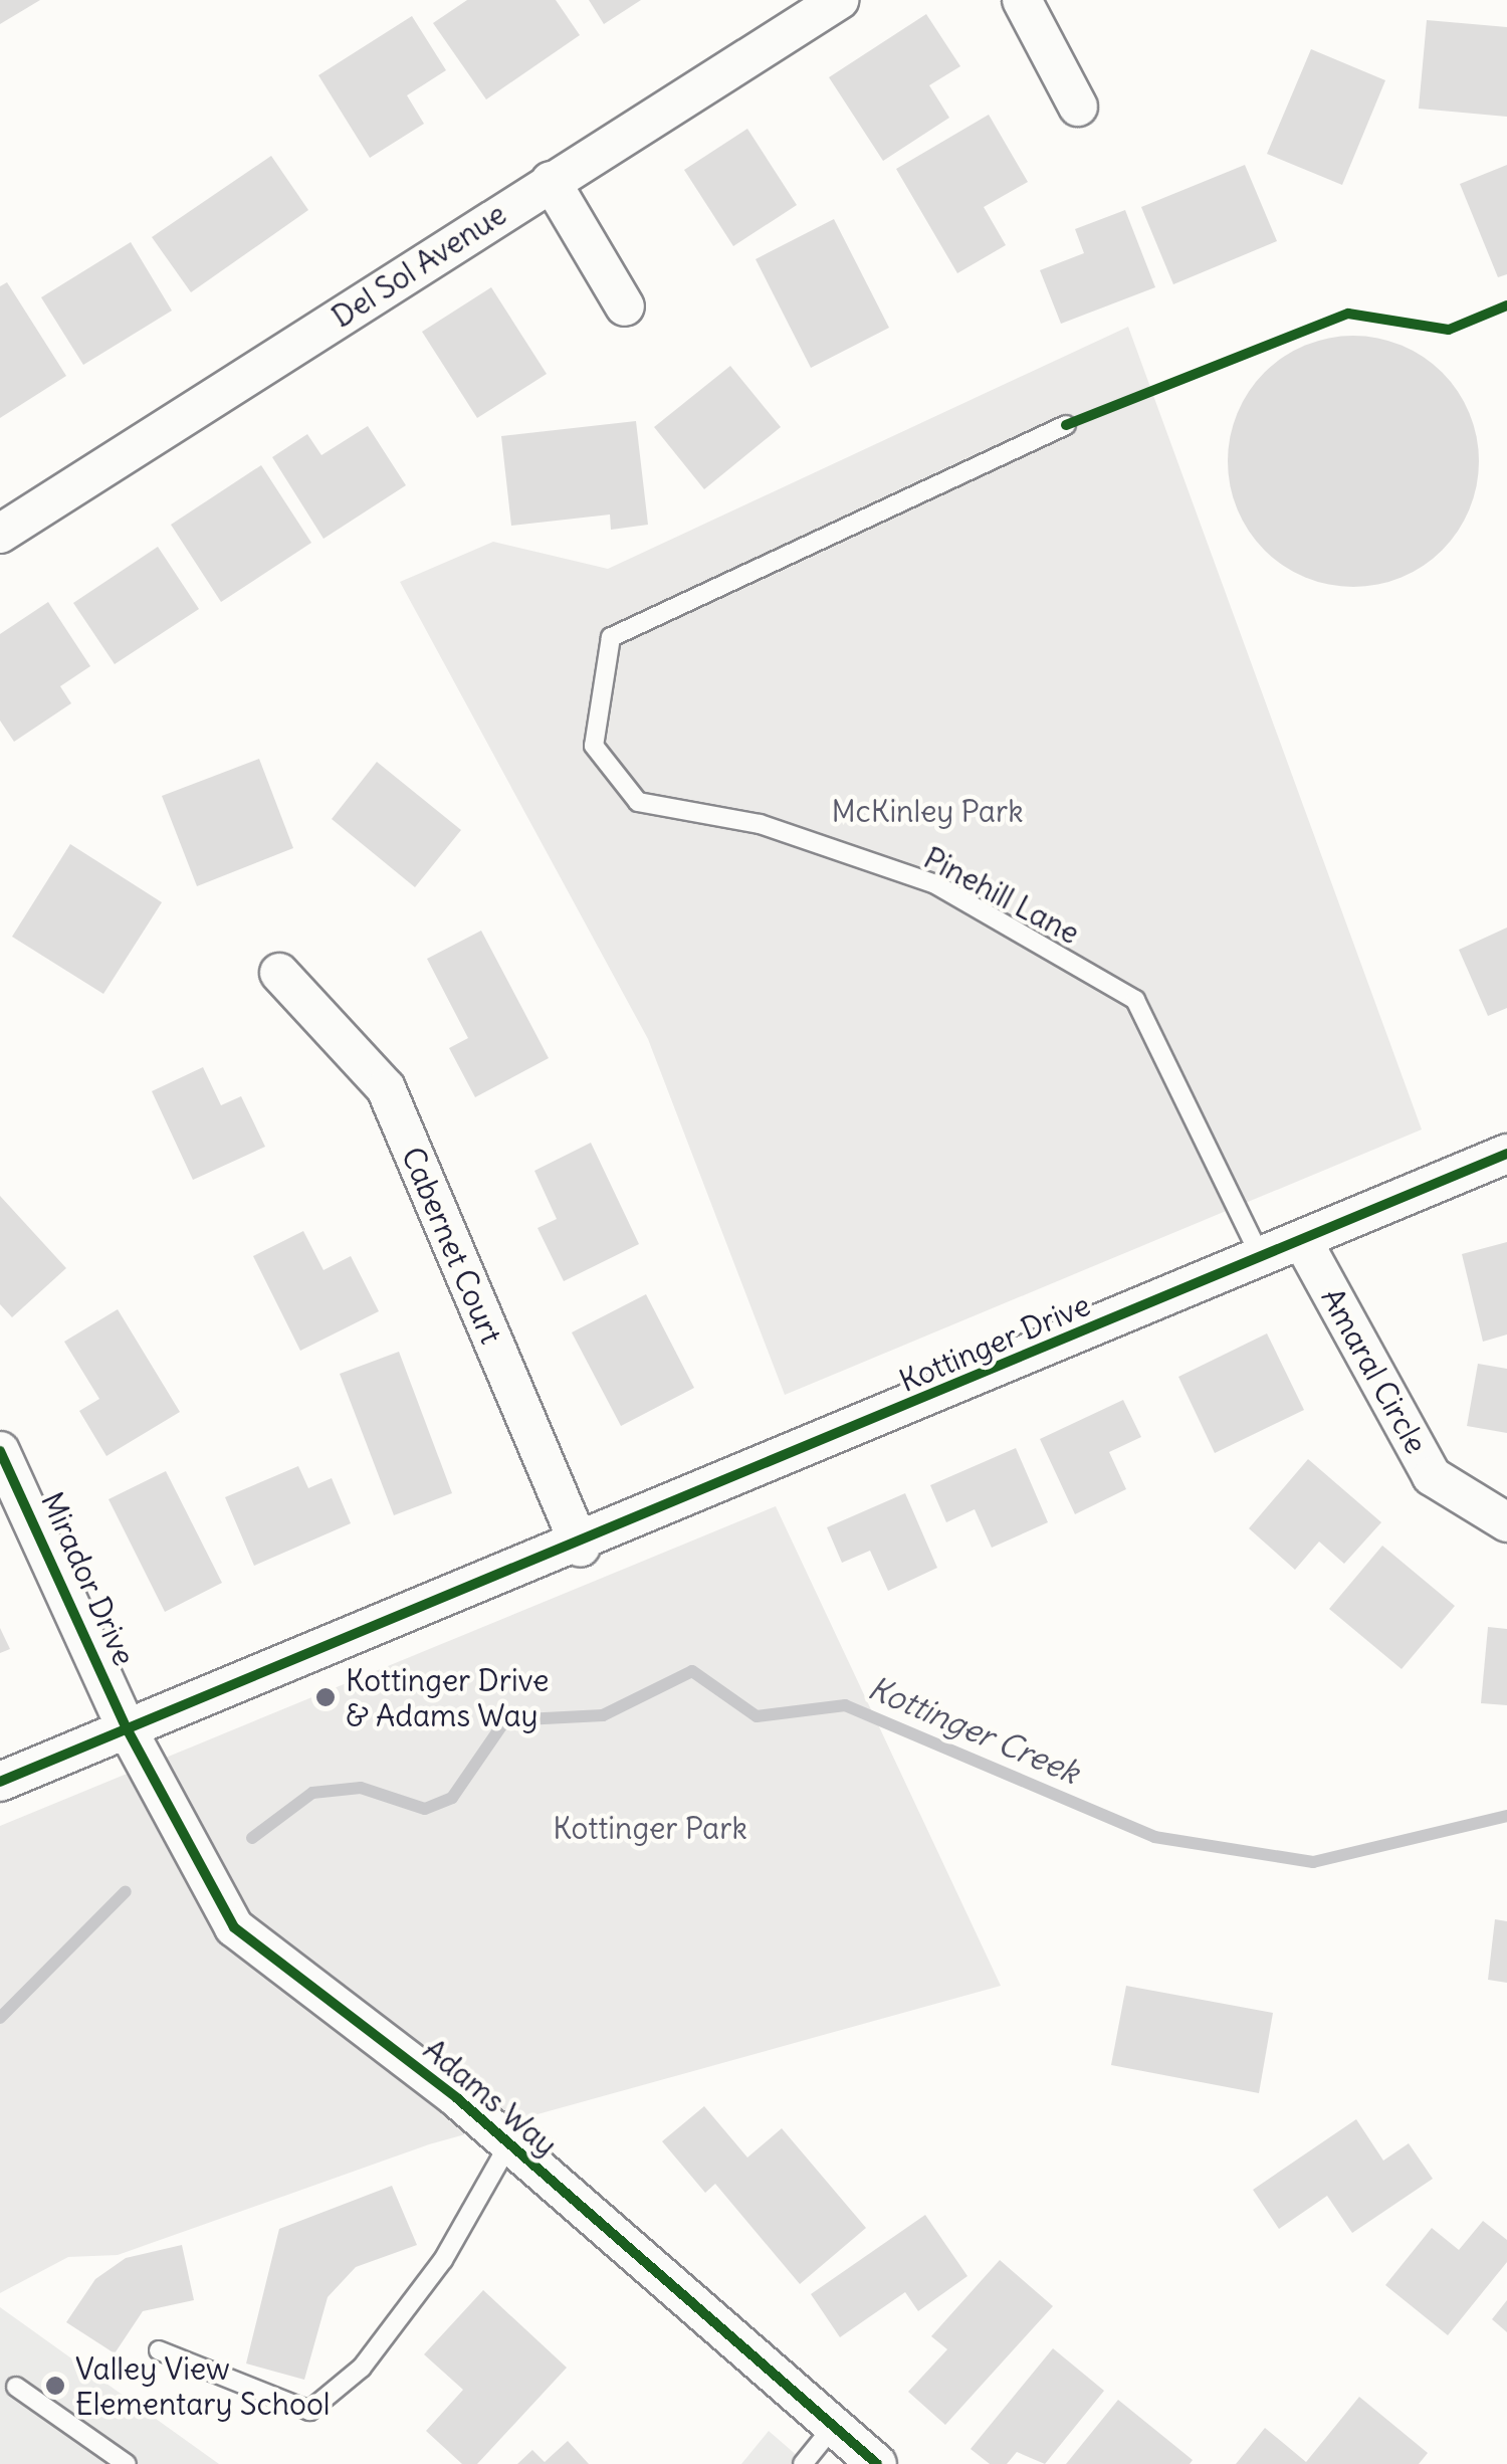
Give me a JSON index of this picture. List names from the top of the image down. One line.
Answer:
{"streets":{"street":["Del Sol Avenue","Cabernet Court","Kottinger Drive","Amaral Circle","Mirador Drive","Adams Way"],"lane":["Pinehill Lane"]},"crossings":[["Pinehill Lane","Kottinger Drive"],["Cabernet Court","Kottinger Drive"],["Kottinger Drive","Amaral Circle"],["Kottinger Drive","Mirador Drive"],["Kottinger Drive","Adams Way"],["Mirador Drive","Adams Way"]],"water":["Kottinger Creek"],"parks":["McKinley Park","Kottinger Park"],"places":["Kottinger Drive & Adams Way","Valley View Elementary School"]}
